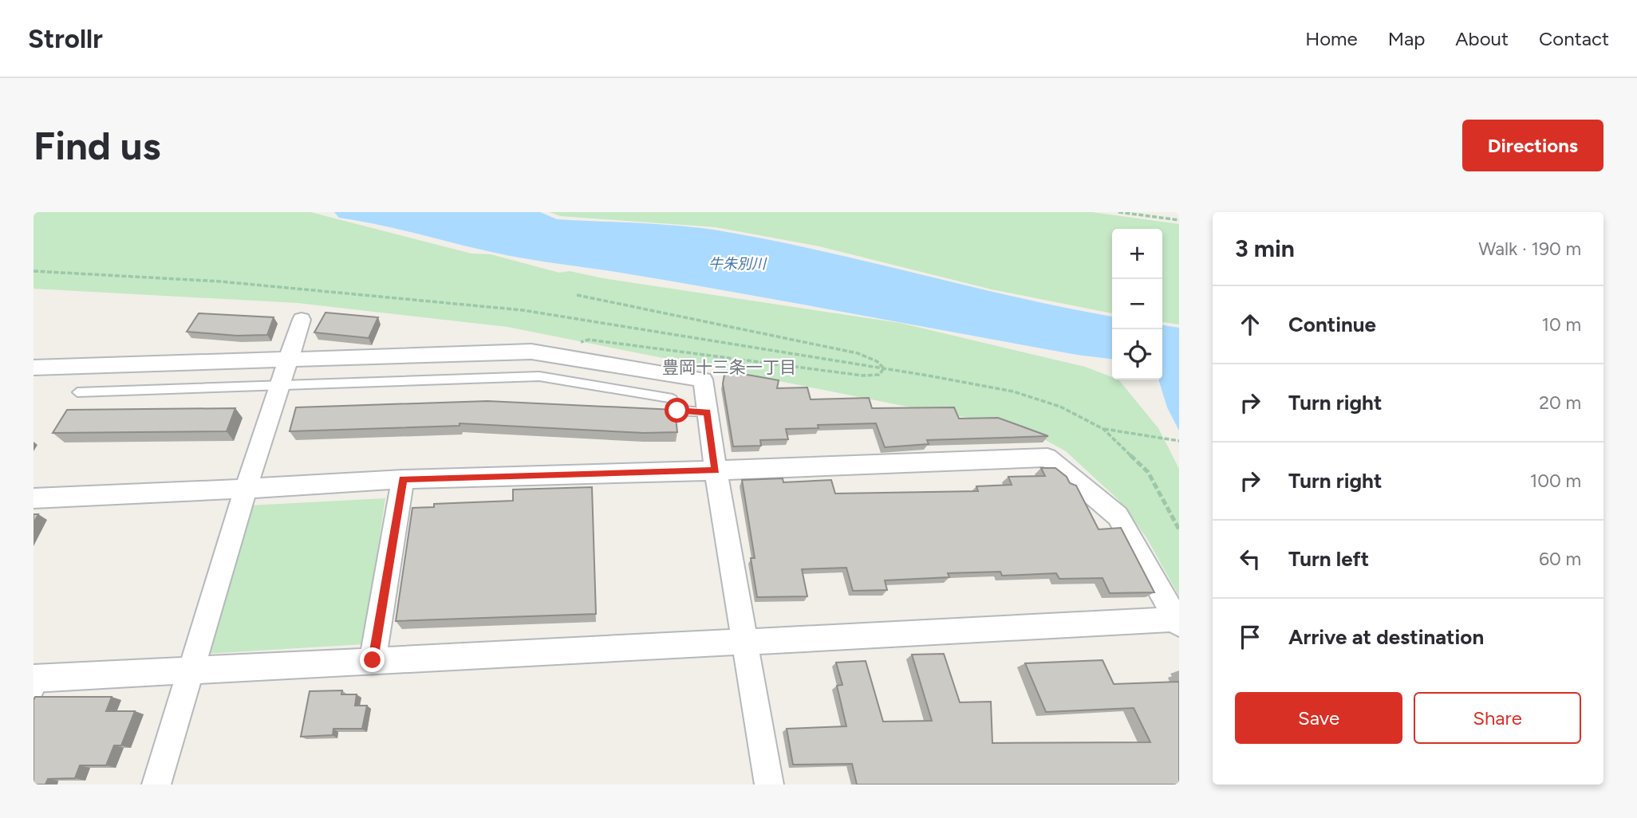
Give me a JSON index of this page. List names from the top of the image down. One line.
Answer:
{"districts":["豊岡十三条一丁目"],"water":["牛朱別川"],"page":{"header":"Strollr","nav":["Home","Map","About","Contact"],"buttons":["Directions",["Save","Share"]],"title":"Find us","heading":["3 min","Walk · 190 m"],"map_buttons":["+","−"],"list":[["Continue","10 m"],["Turn right","20 m"],["Turn right","100 m"],["Turn left","60 m"],"Arrive at destination"]}}
